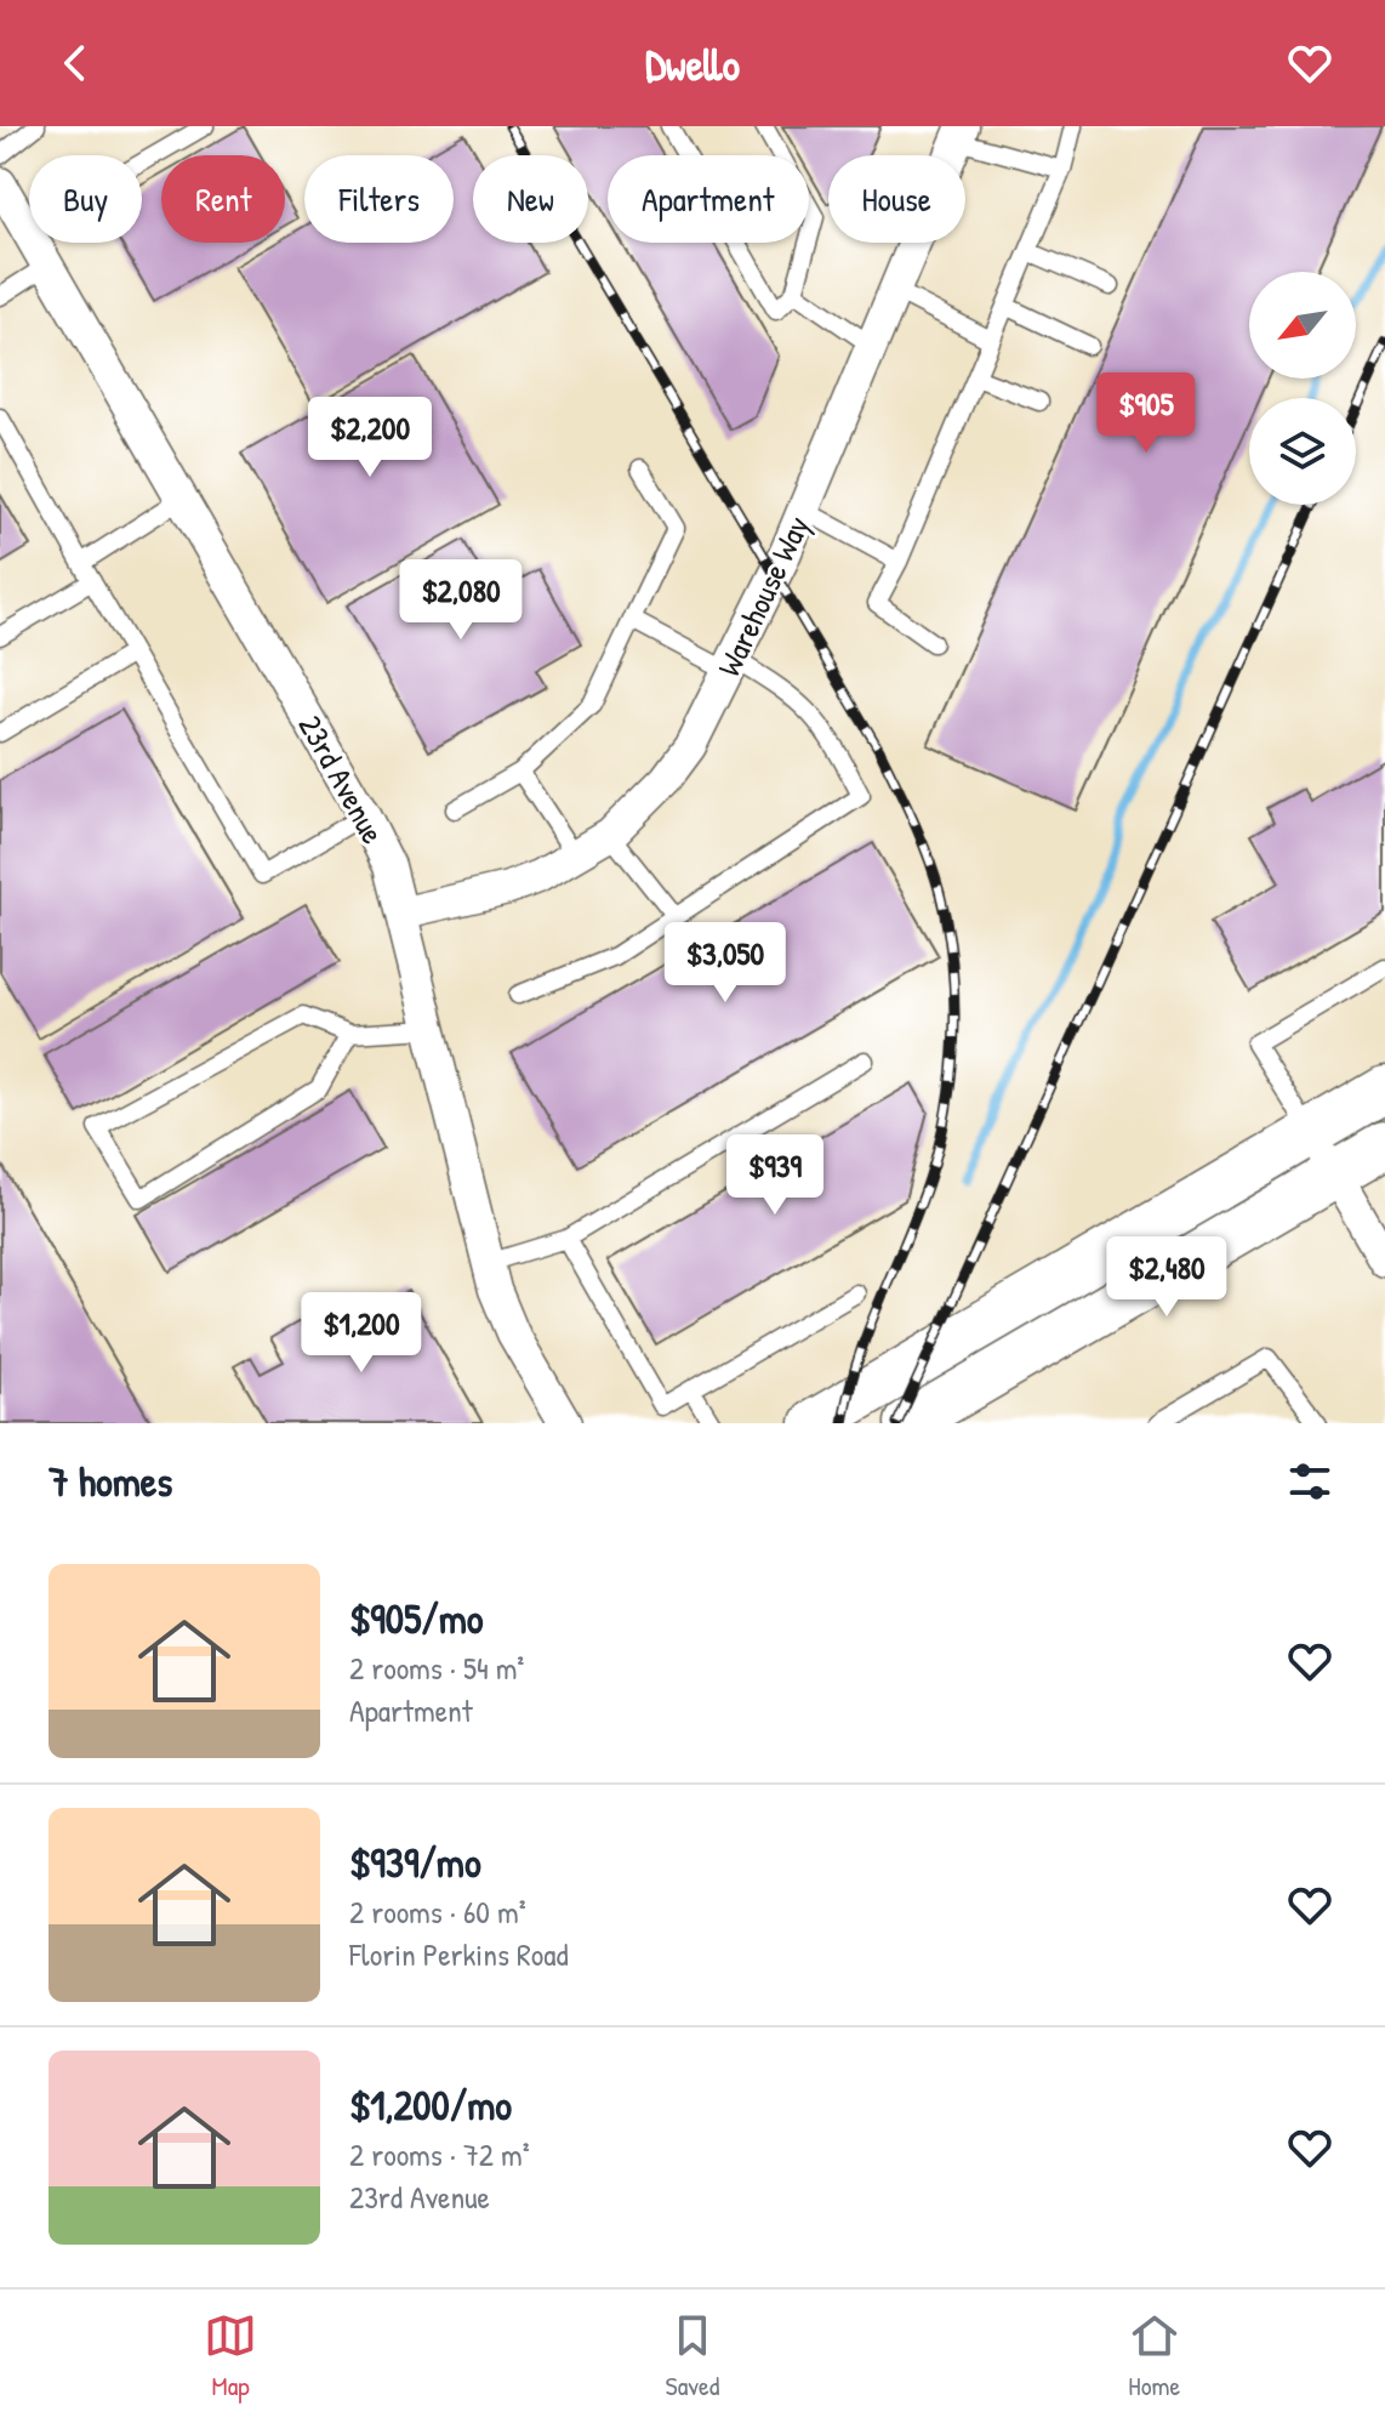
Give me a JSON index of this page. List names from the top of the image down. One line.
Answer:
{"streets":{"street":["Warehouse Way","23rd Avenue"]},"crossings":[["Warehouse Way","23rd Avenue"]],"north":"bottom left","page":{"header":"Dwello","chip":["Buy","Rent","Filters","New","Apartment","House"],"price":["$905","$2,200","$2,080","$3,050","$939","$2,480","$1,200"],"heading":"7 homes","list":[{"name":"$905/mo","note":"2 rooms · 54 m² · Apartment"},{"name":"$939/mo","note":"2 rooms · 60 m² · Florin Perkins Road"},{"name":"$1,200/mo","note":"2 rooms · 72 m² · 23rd Avenue"}],"tabs":["Map","Saved","Home"]}}
